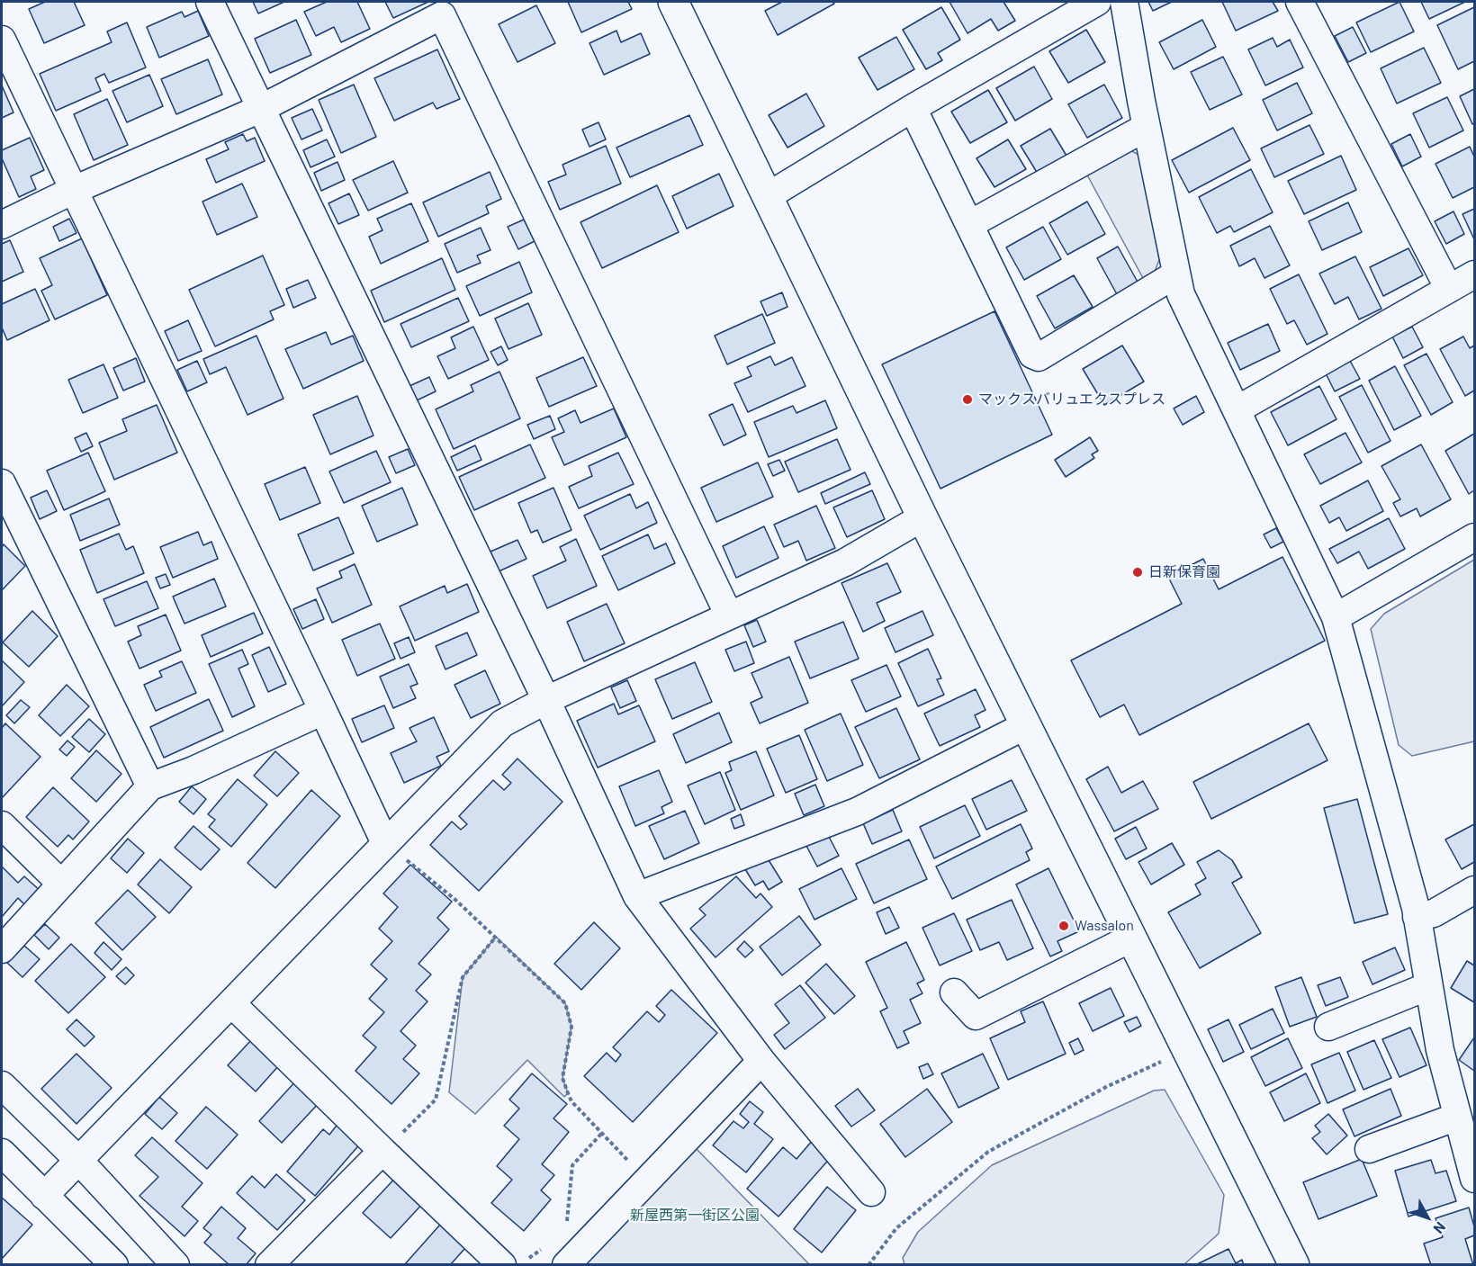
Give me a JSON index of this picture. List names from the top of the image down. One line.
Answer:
{"parks":["新屋西第一街区公園"],"places":["マックスバリュエクスプレス","日新保育園","Wassalon"],"north":"bottom right"}
